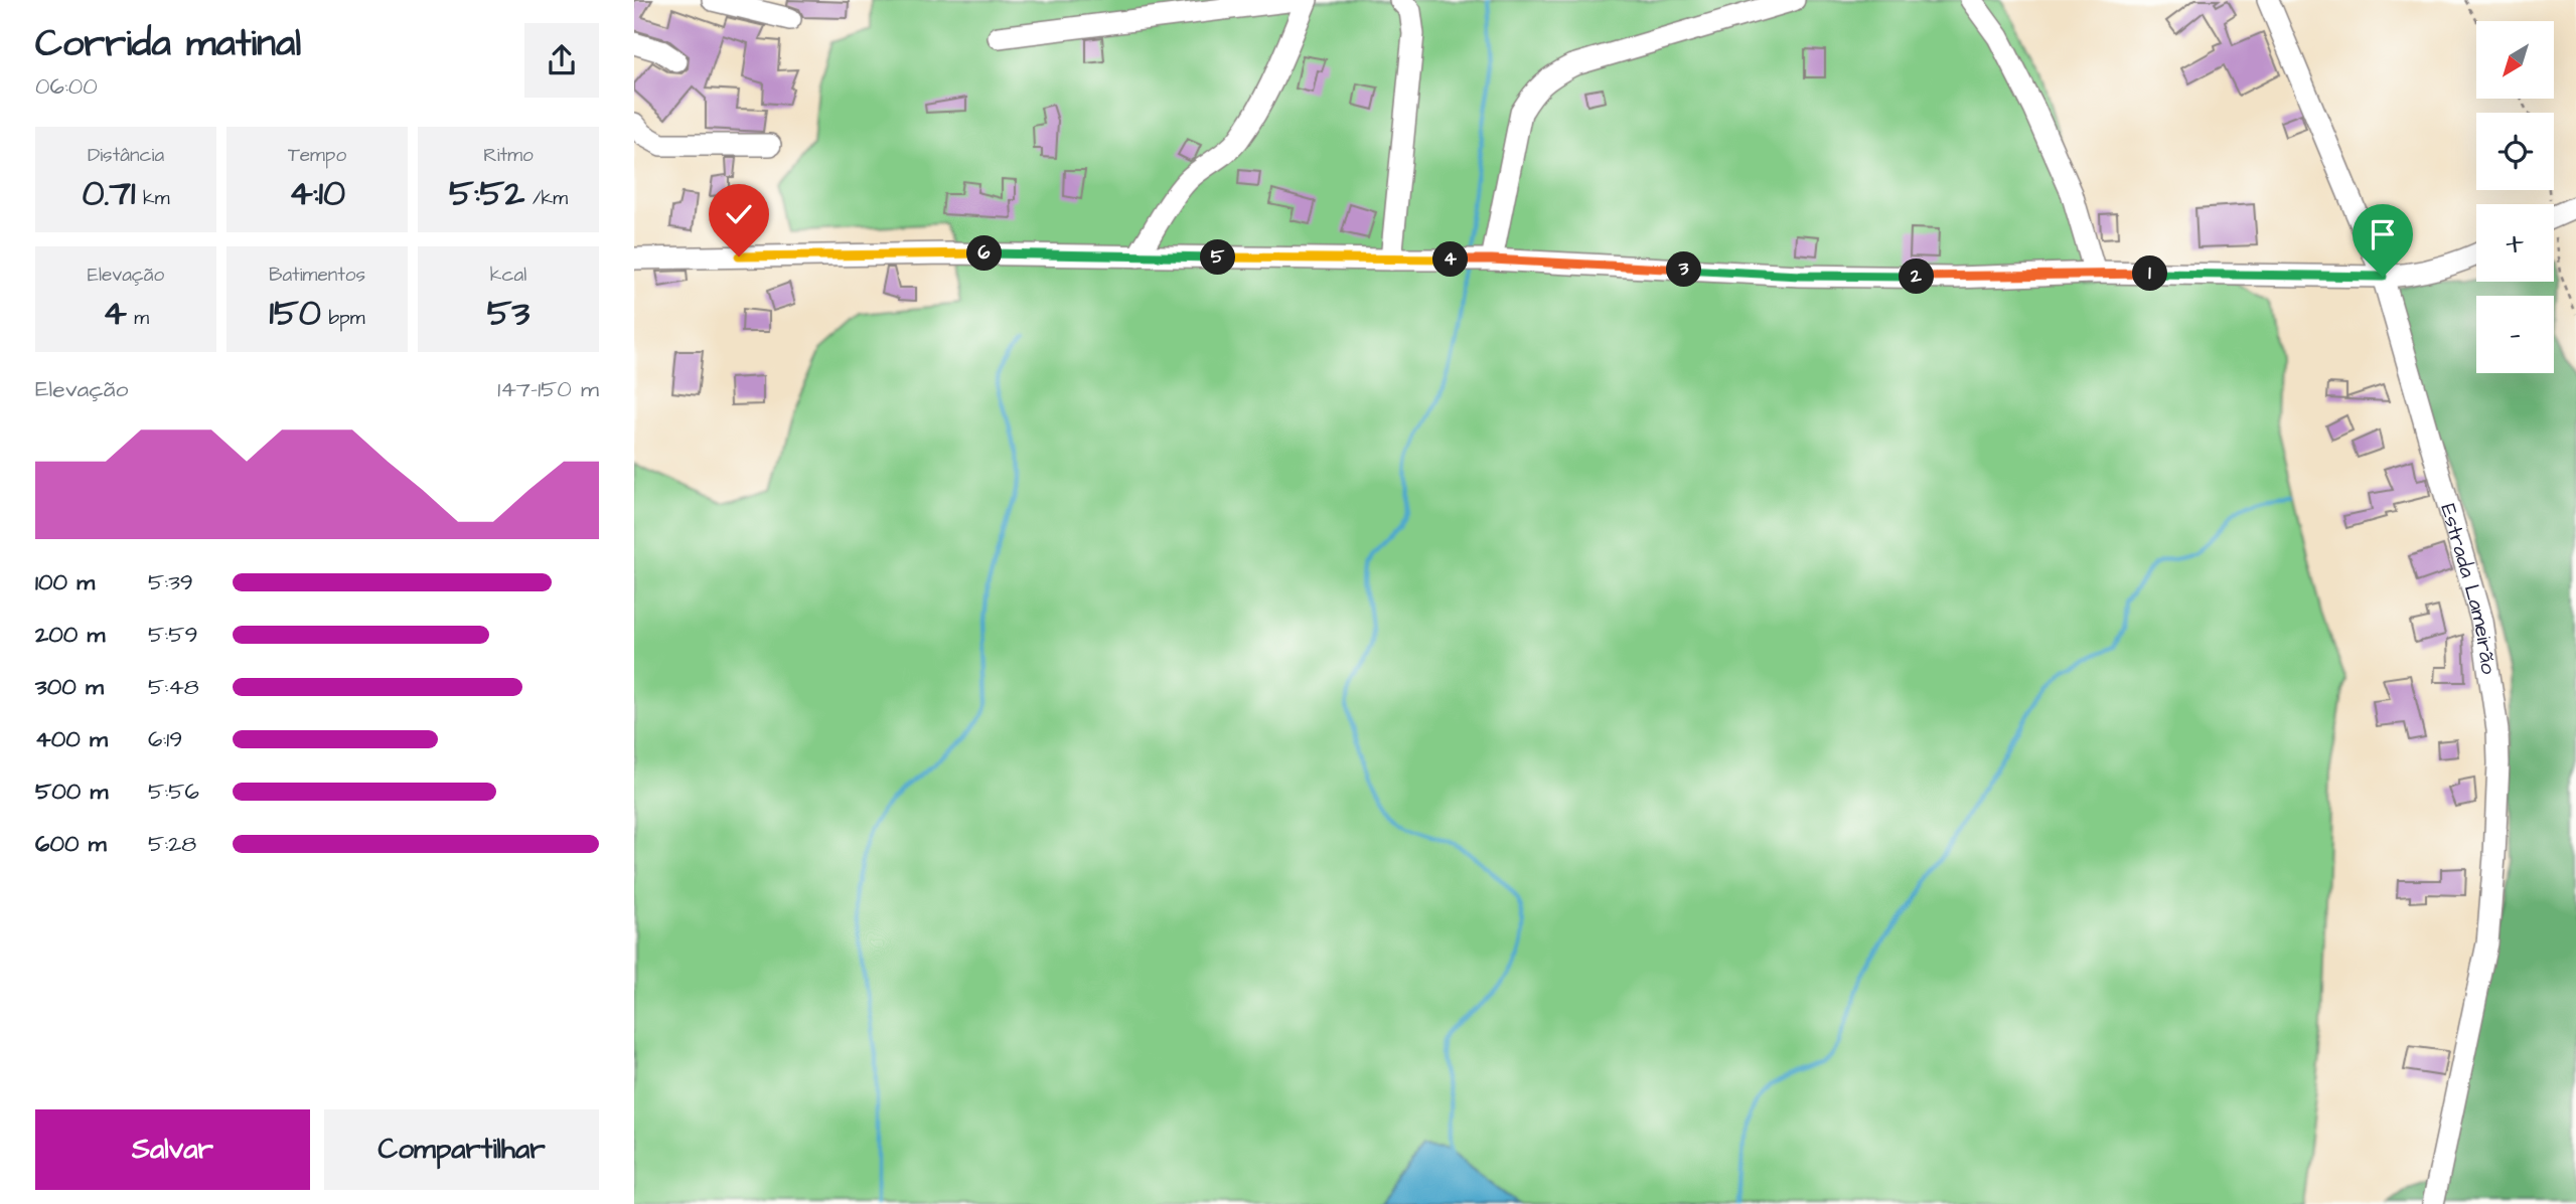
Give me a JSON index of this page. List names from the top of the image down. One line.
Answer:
{"streets":{"street":["Estrada Lameirão"]},"north":"bottom left","page":{"heading":["Corrida matinal","06:00"],"map_buttons":["+","−"],"stats":[["Distância","0.71 km"],["Tempo","4:10"],["Ritmo","5:52 /km"],["Elevação","4 m"],["Batimentos","150 bpm"],["kcal","53"]],"pins":["6","5","4","3","1","2"],"chart":["Elevação","147–150 m"],"list":[{"name":"100 m","note":"5:39"},{"name":"200 m","note":"5:59"},{"name":"300 m","note":"5:48"},{"name":"400 m","note":"6:19"},{"name":"500 m","note":"5:56"},{"name":"600 m","note":"5:28"}],"buttons":["Salvar","Compartilhar"]}}
